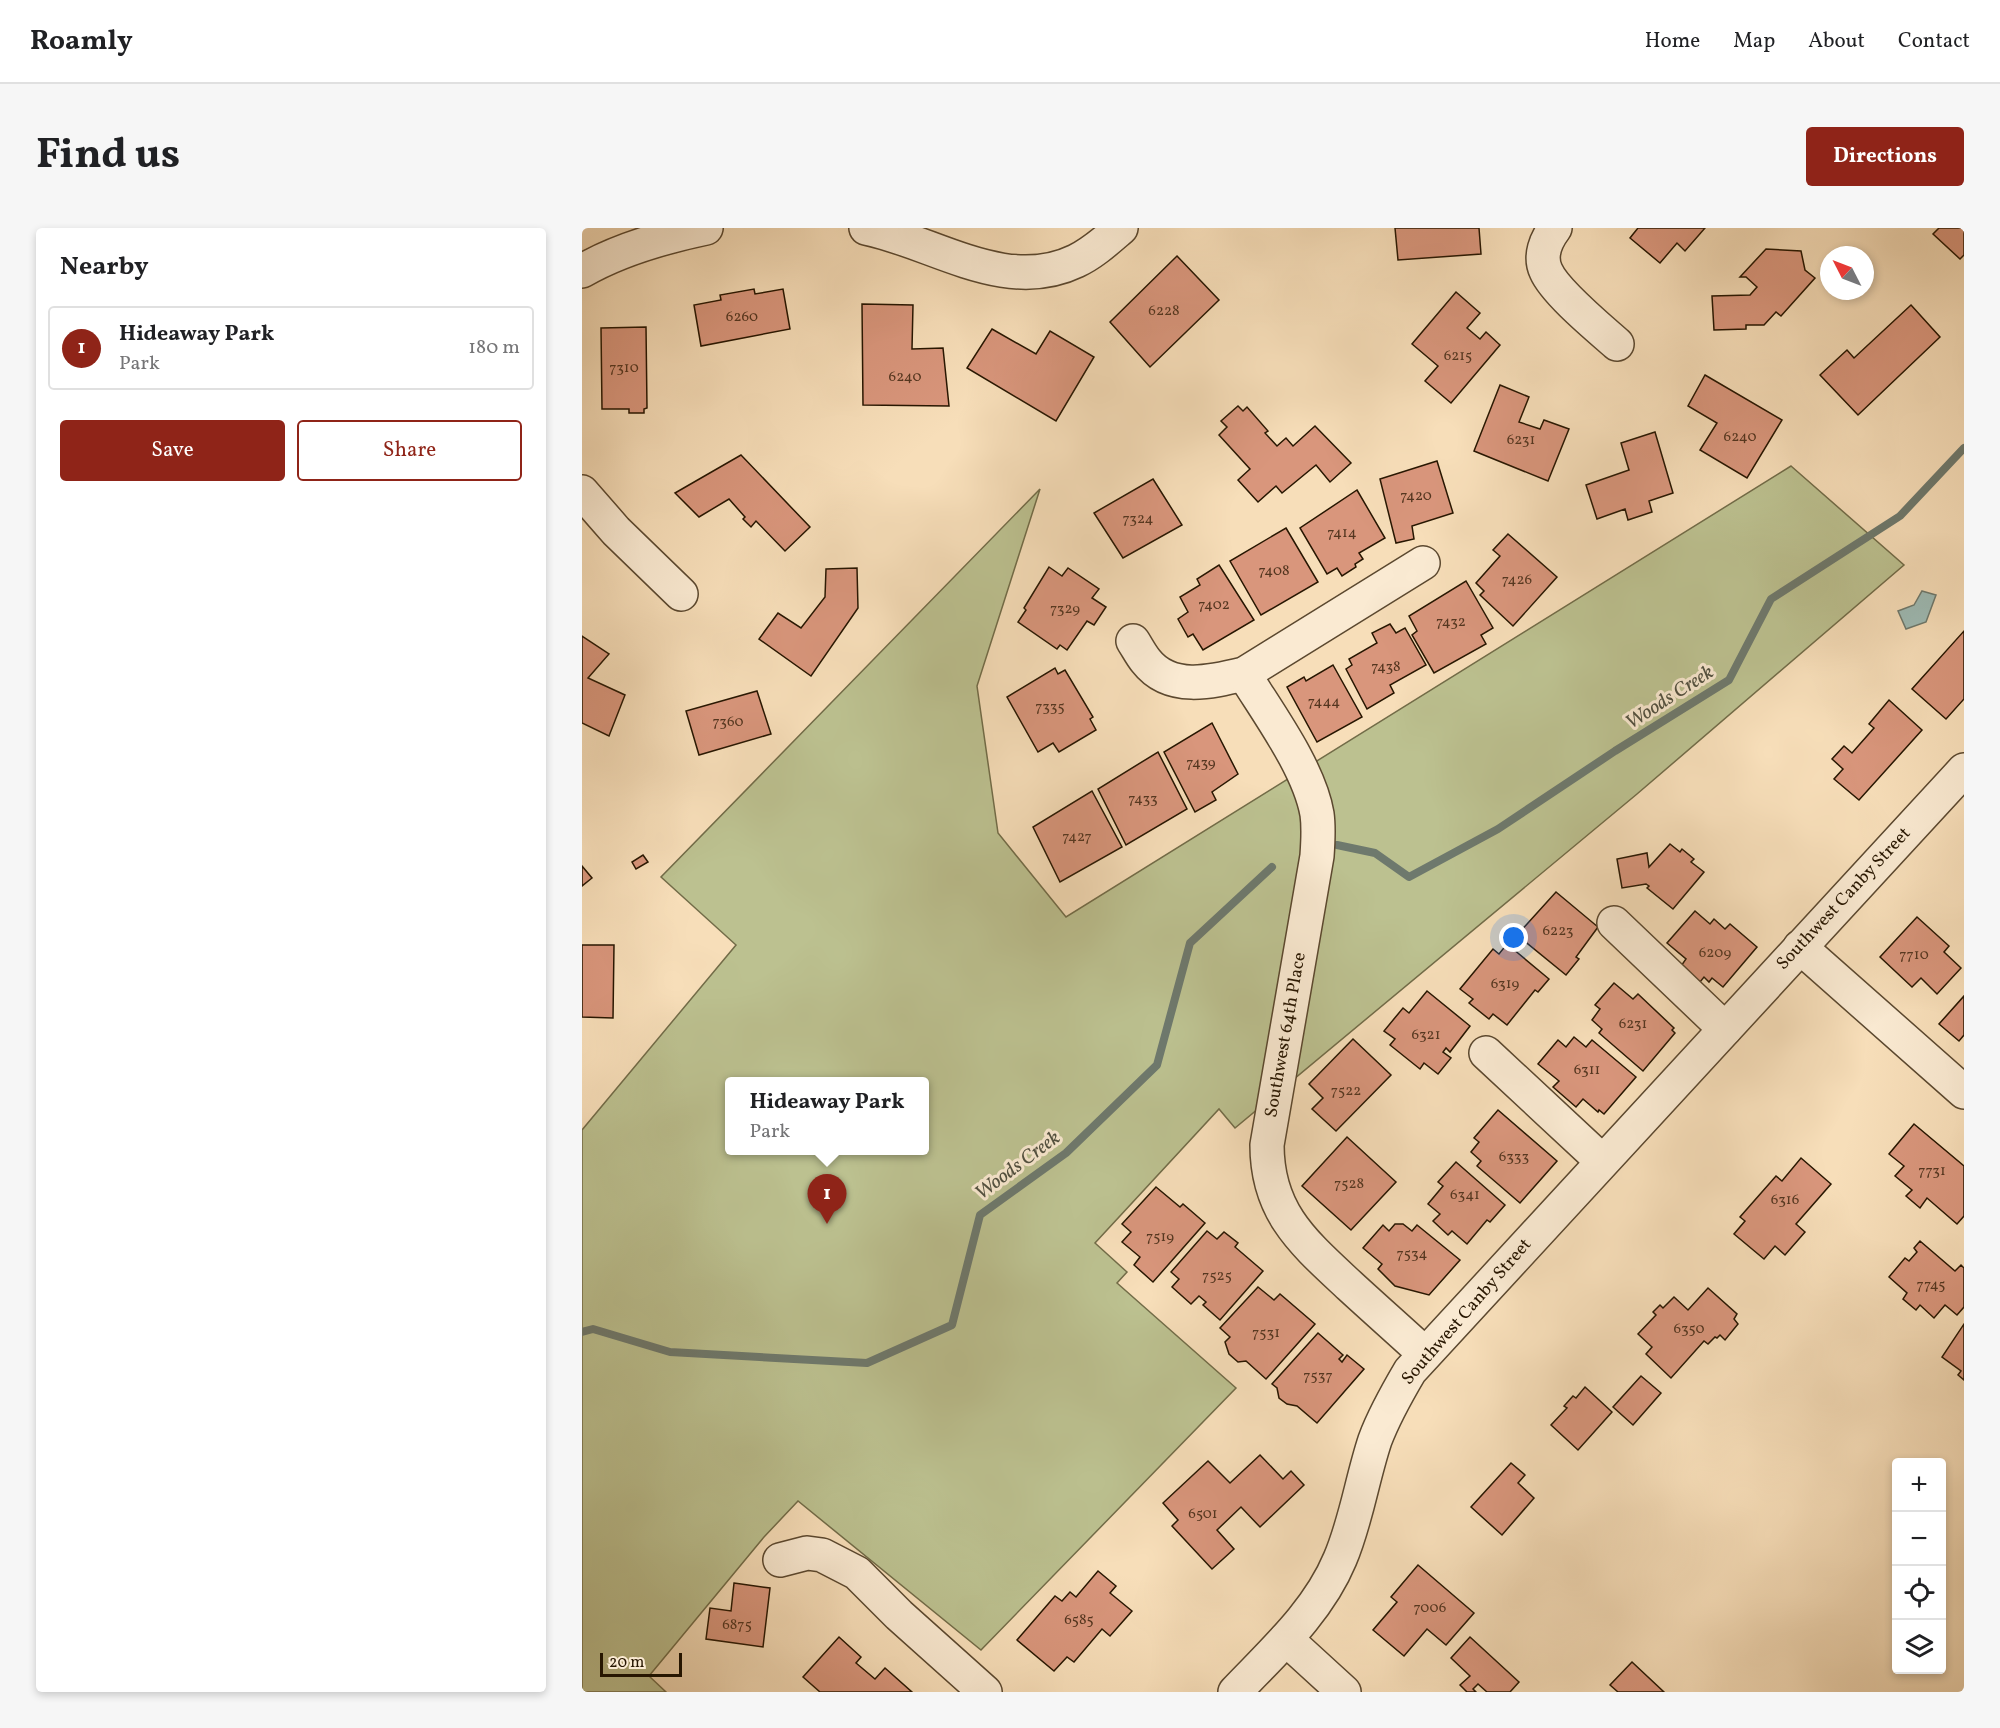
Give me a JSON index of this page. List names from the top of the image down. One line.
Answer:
{"streets":{"street":["Southwest Canby Street","Southwest 64th Place"]},"crossings":[["Southwest Canby Street","Southwest 64th Place"]],"water":["Woods Creek"],"house_numbers":["6228","6260","6215","7310","6240","6240","6231","7420","7324","7414","7408","7426","7402","7329","7432","7438","7444","7335","7360","7439","7433","7427","6223","6209","7710","6319","6231","6321","6311","7522","6333","7731","7528","6341","6316","7519","7534","7525","7745","6350","7531","7537","6501","7006","6585","6875"],"scale_bar":"20 m","north":"top left","page":{"header":"Roamly","nav":["Home","Map","About","Contact"],"title":"Find us","buttons":["Directions",["Save","Share"]],"heading":"Nearby","list":[{"mark":"1","name":"Hideaway Park","note":"Park","value":"180 m"}],"popup":["Hideaway Park","Park"],"pins":"1","map_buttons":["+","−"],"scale":"20 m"}}
